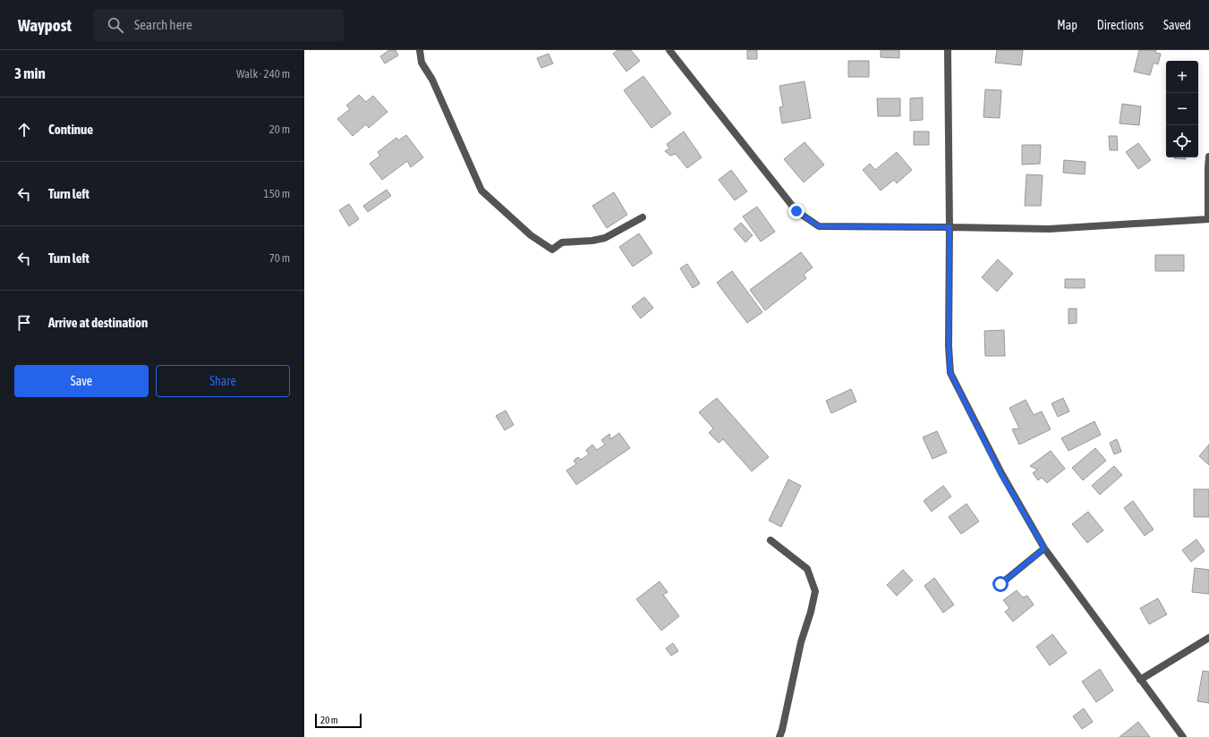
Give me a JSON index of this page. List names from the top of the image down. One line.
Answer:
{"scale_bar":"20 m","page":{"header":"Waypost","search":"Search here","nav":["Map","Directions","Saved"],"heading":["3 min","Walk · 240 m"],"map_buttons":["+","−"],"list":[["Continue","20 m"],["Turn left","150 m"],["Turn left","70 m"],"Arrive at destination"],"buttons":["Save","Share"],"scale":"20 m"}}
